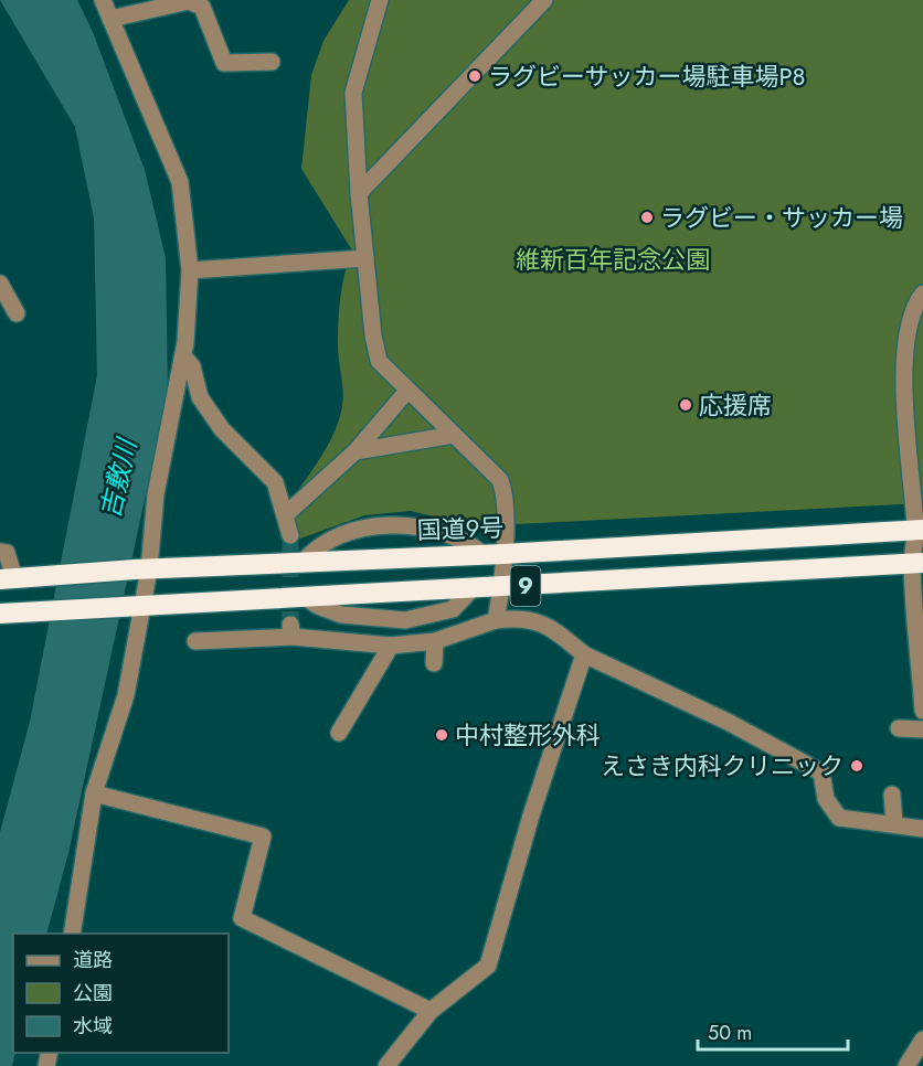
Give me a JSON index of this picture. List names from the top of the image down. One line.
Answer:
{"streets":{"highway":["国道9号","9"]},"water":["吉敷川"],"parks":["維新百年記念公園"],"places":["ラグビーサッカー場駐車場P8","ラグビー・サッカー場","応援席","中村整形外科","えさき内科クリニック"],"legend":["道路","公園","水域"],"scale_bar":"50 m"}
